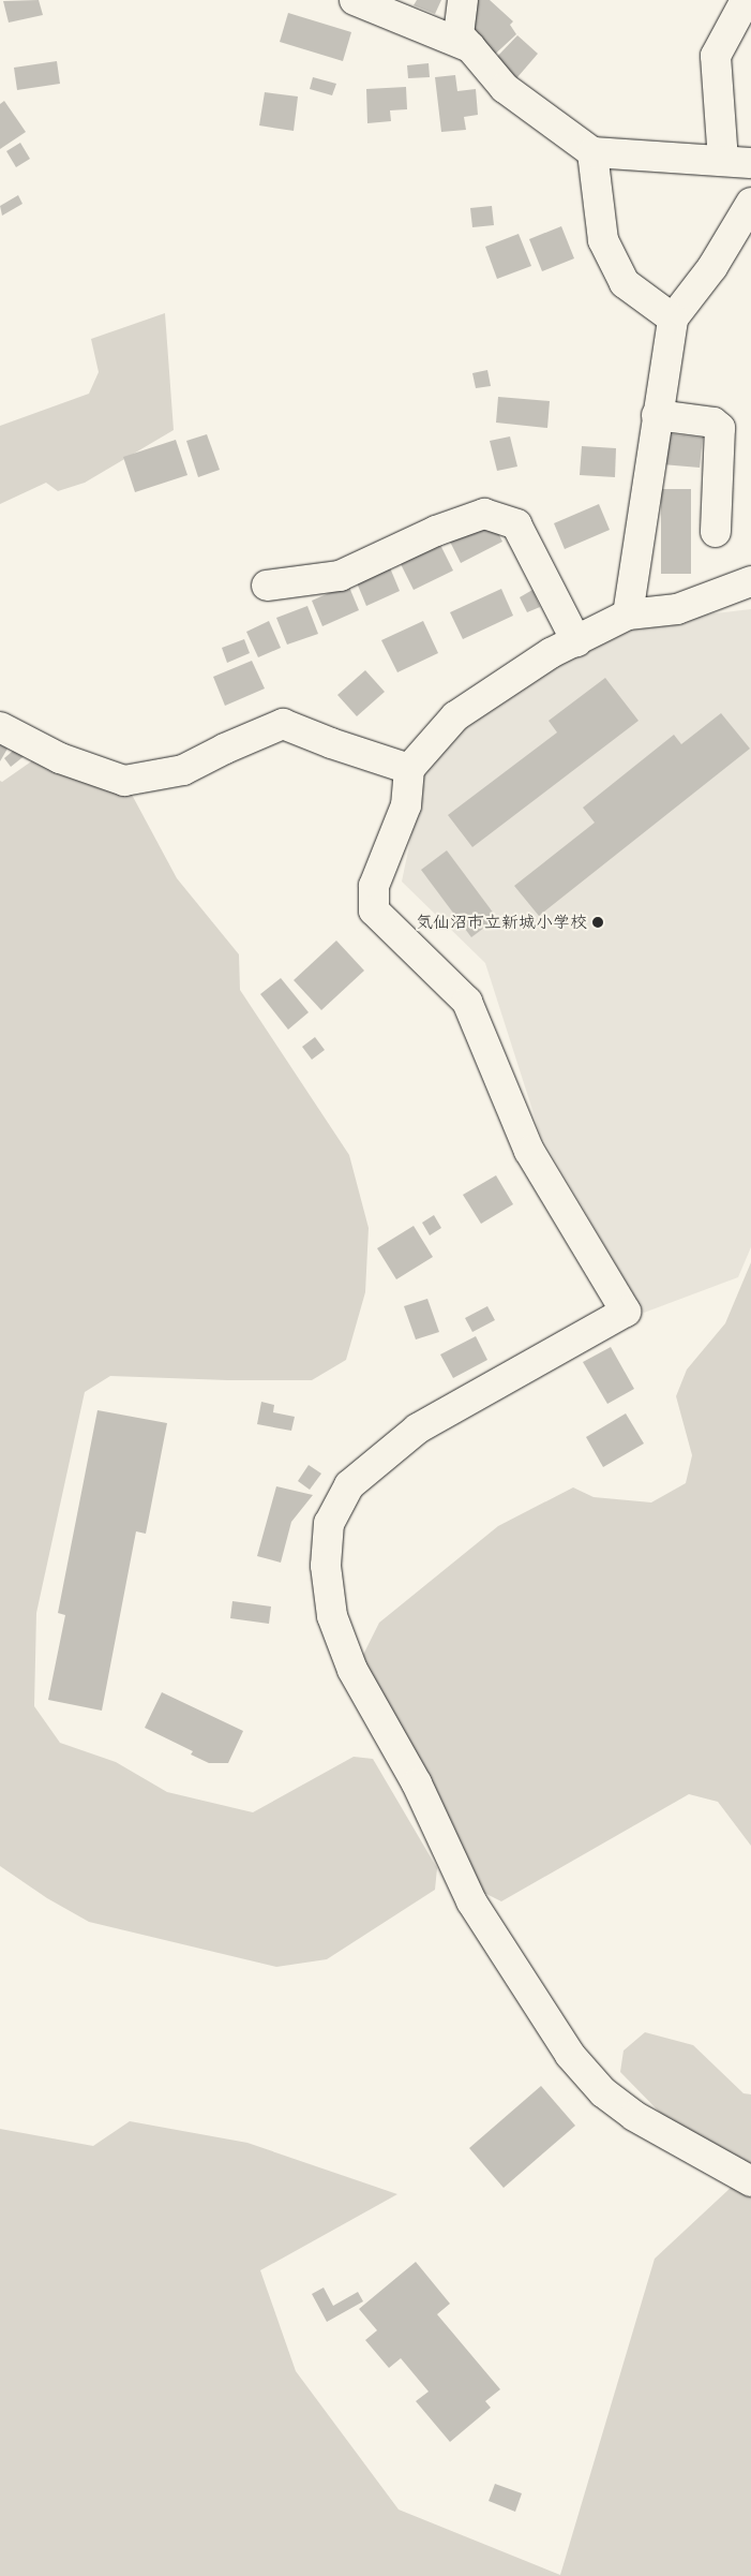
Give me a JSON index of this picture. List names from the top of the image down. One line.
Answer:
{"places":["気仙沼市立新城小学校"]}
